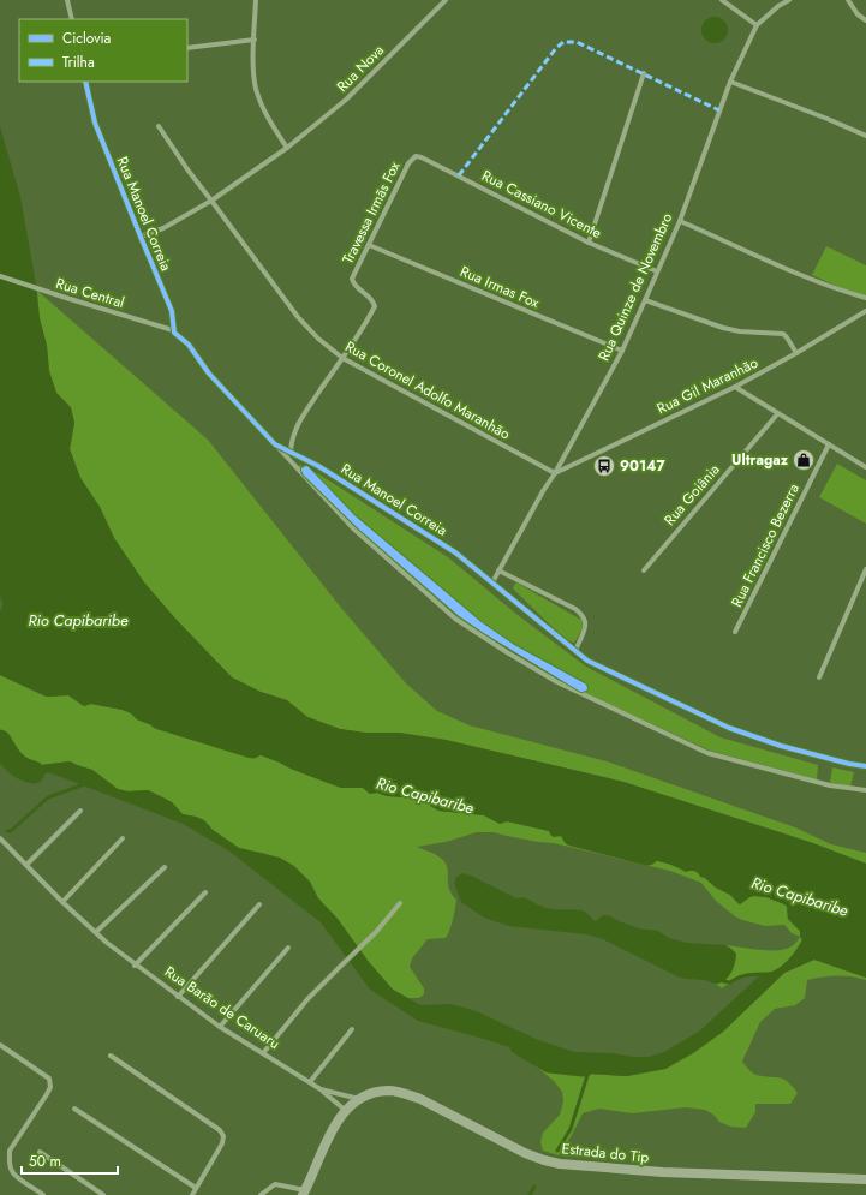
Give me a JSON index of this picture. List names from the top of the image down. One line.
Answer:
{"streets":{"street":["Rua Nova","Rua Cassiano Vicente","Travessa Irmãs Fox","Rua Manoel Correia","Rua Irmas Fox","Rua Quinze de Novembro","Rua Central","Rua Gil Maranhão","Rua Coronel Adolfo Maranhão","Rua Goiânia","Rua Francisco Bezerra","Rua Barão de Caruaru","Estrada do Tip"]},"crossings":[["Rua Nova","Rua Manoel Correia"],["Rua Nova","Rua Coronel Adolfo Maranhão"],["Rua Cassiano Vicente","Travessa Irmãs Fox"],["Rua Cassiano Vicente","Rua Quinze de Novembro"],["Travessa Irmãs Fox","Rua Irmas Fox"],["Travessa Irmãs Fox","Rua Coronel Adolfo Maranhão"],["Rua Manoel Correia","Rua Quinze de Novembro"],["Rua Manoel Correia","Rua Central"],["Rua Irmas Fox","Rua Quinze de Novembro"],["Rua Quinze de Novembro","Rua Gil Maranhão"],["Rua Quinze de Novembro","Rua Coronel Adolfo Maranhão"],["Rua Gil Maranhão","Rua Coronel Adolfo Maranhão"],["Rua Barão de Caruaru","Estrada do Tip"]],"water":["Rio Capibaribe"],"places":{"shop":["Ultragaz"],"bus stop":["90147"]},"legend":["Ciclovia","Trilha"],"scale_bar":"50 m"}
